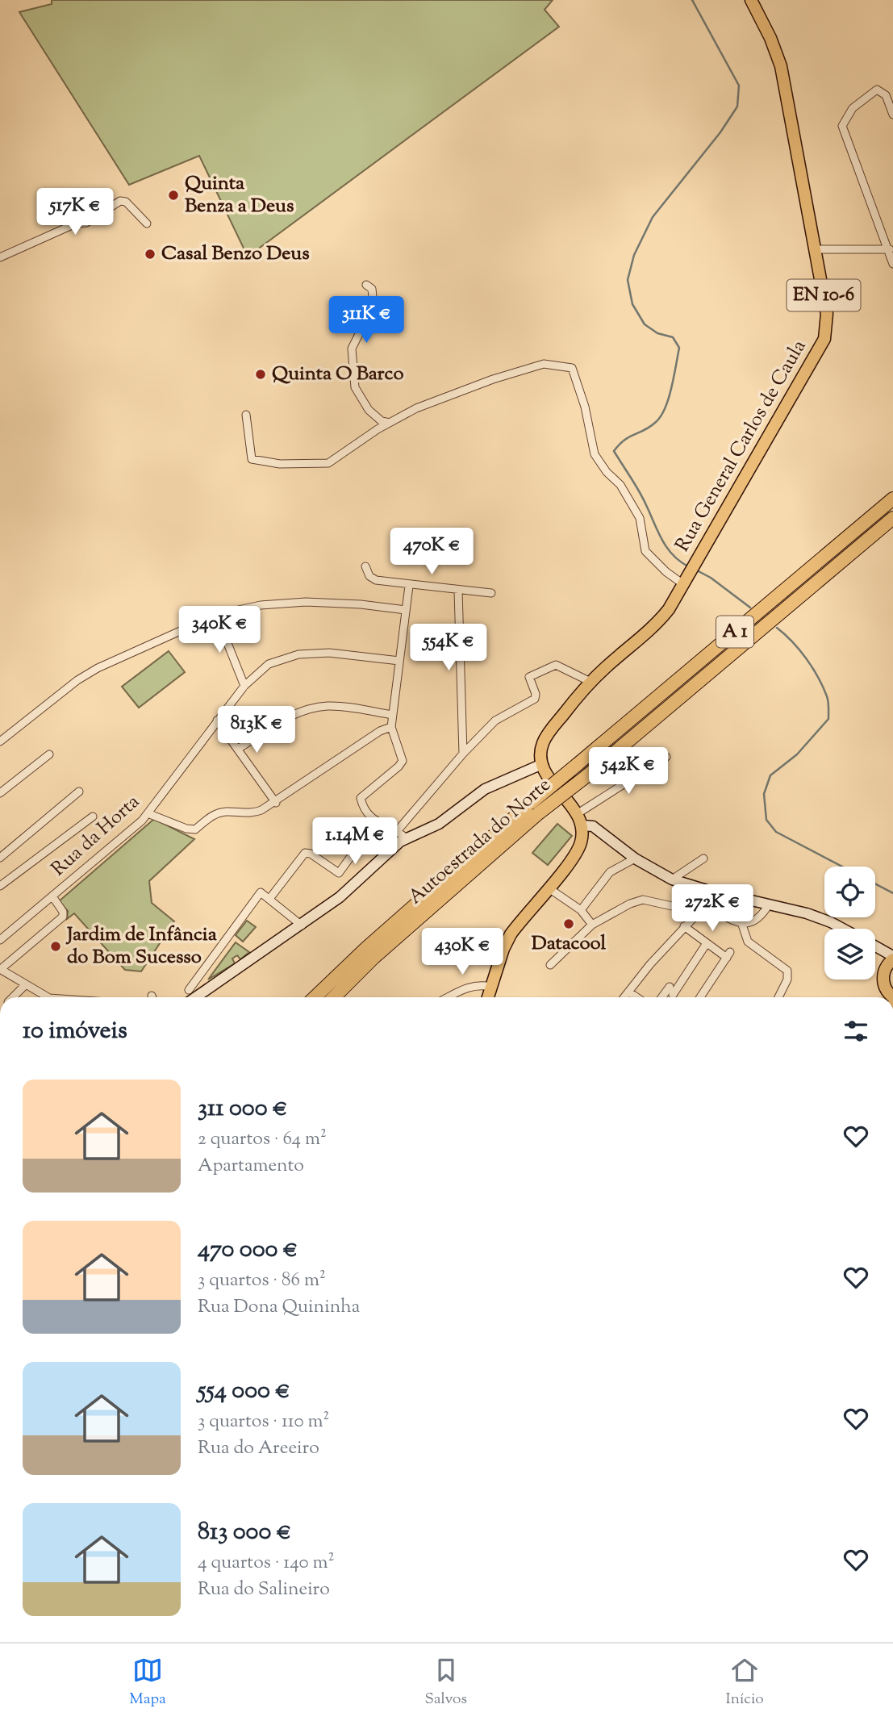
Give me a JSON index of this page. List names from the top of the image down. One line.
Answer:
{"streets":{"highway":["A 1","Autoestrada do Norte"],"main road":["EN 10-6","Rua General Carlos de Caula"],"street":["Rua da Horta"]},"places":["Quinta Benza a Deus","Casal Benzo Deus","Quinta O Barco","Datacool","Jardim de Infância do Bom Sucesso"],"page":{"price":["517K €","311K €","470K €","340K €","554K €","813K €","542K €","1.14M €","272K €","430K €"],"heading":"10 imóveis","list":[{"name":"311 000 €","note":"2 quartos · 64 m² · Apartamento"},{"name":"470 000 €","note":"3 quartos · 86 m² · Rua Dona Quininha"},{"name":"554 000 €","note":"3 quartos · 110 m² · Rua do Areeiro"},{"name":"813 000 €","note":"4 quartos · 140 m² · Rua do Salineiro"}],"tabs":["Mapa","Salvos","Início"]}}
